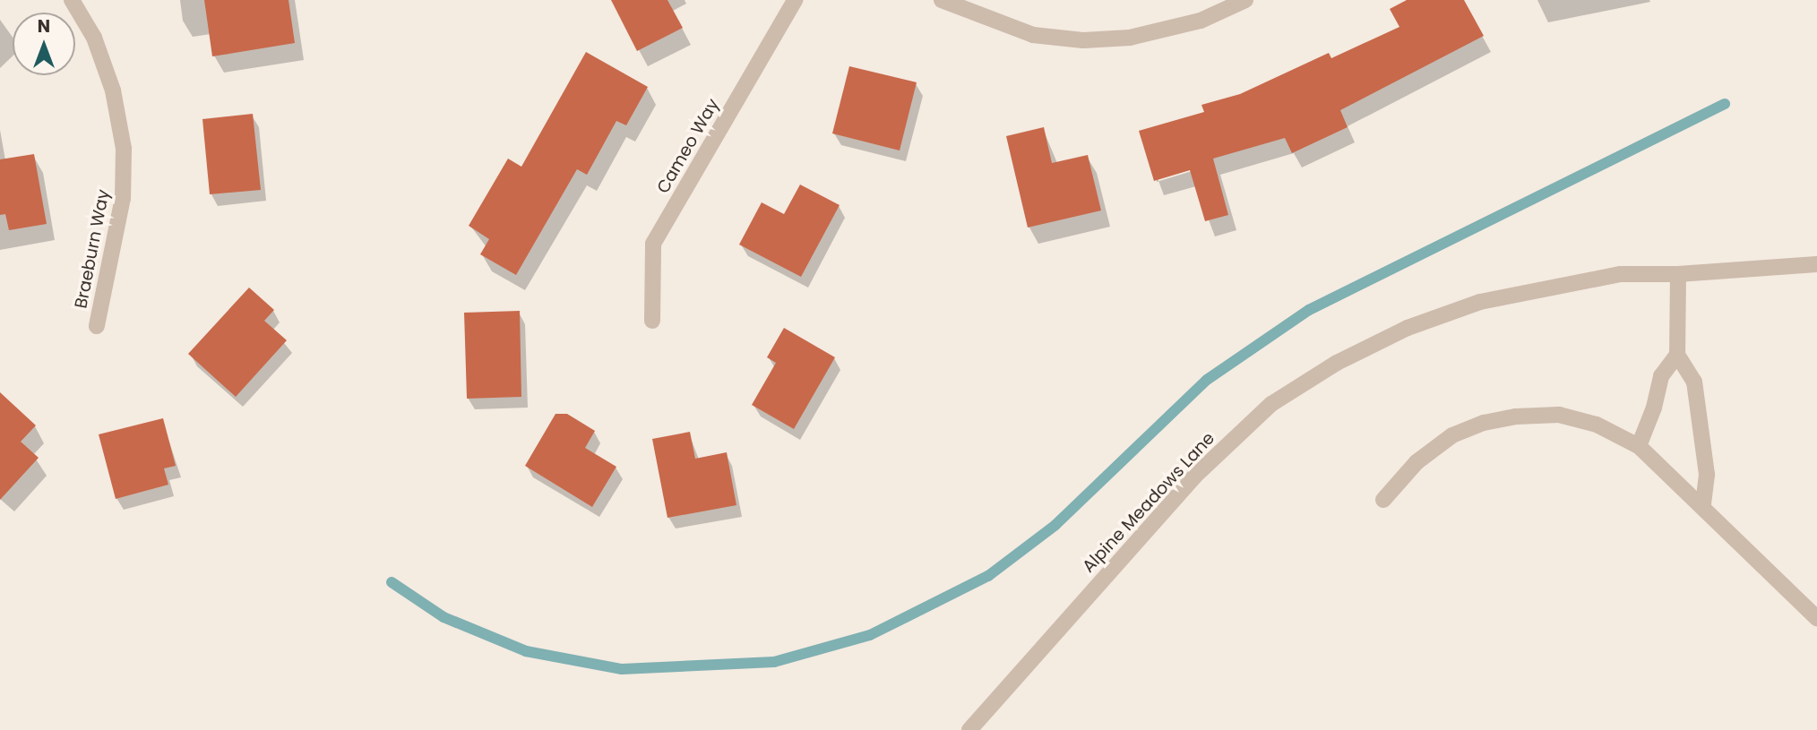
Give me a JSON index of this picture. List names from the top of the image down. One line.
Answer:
{"streets":{"street":["Cameo Way","Braeburn Way","Alpine Meadows Lane"]},"north":"top"}
